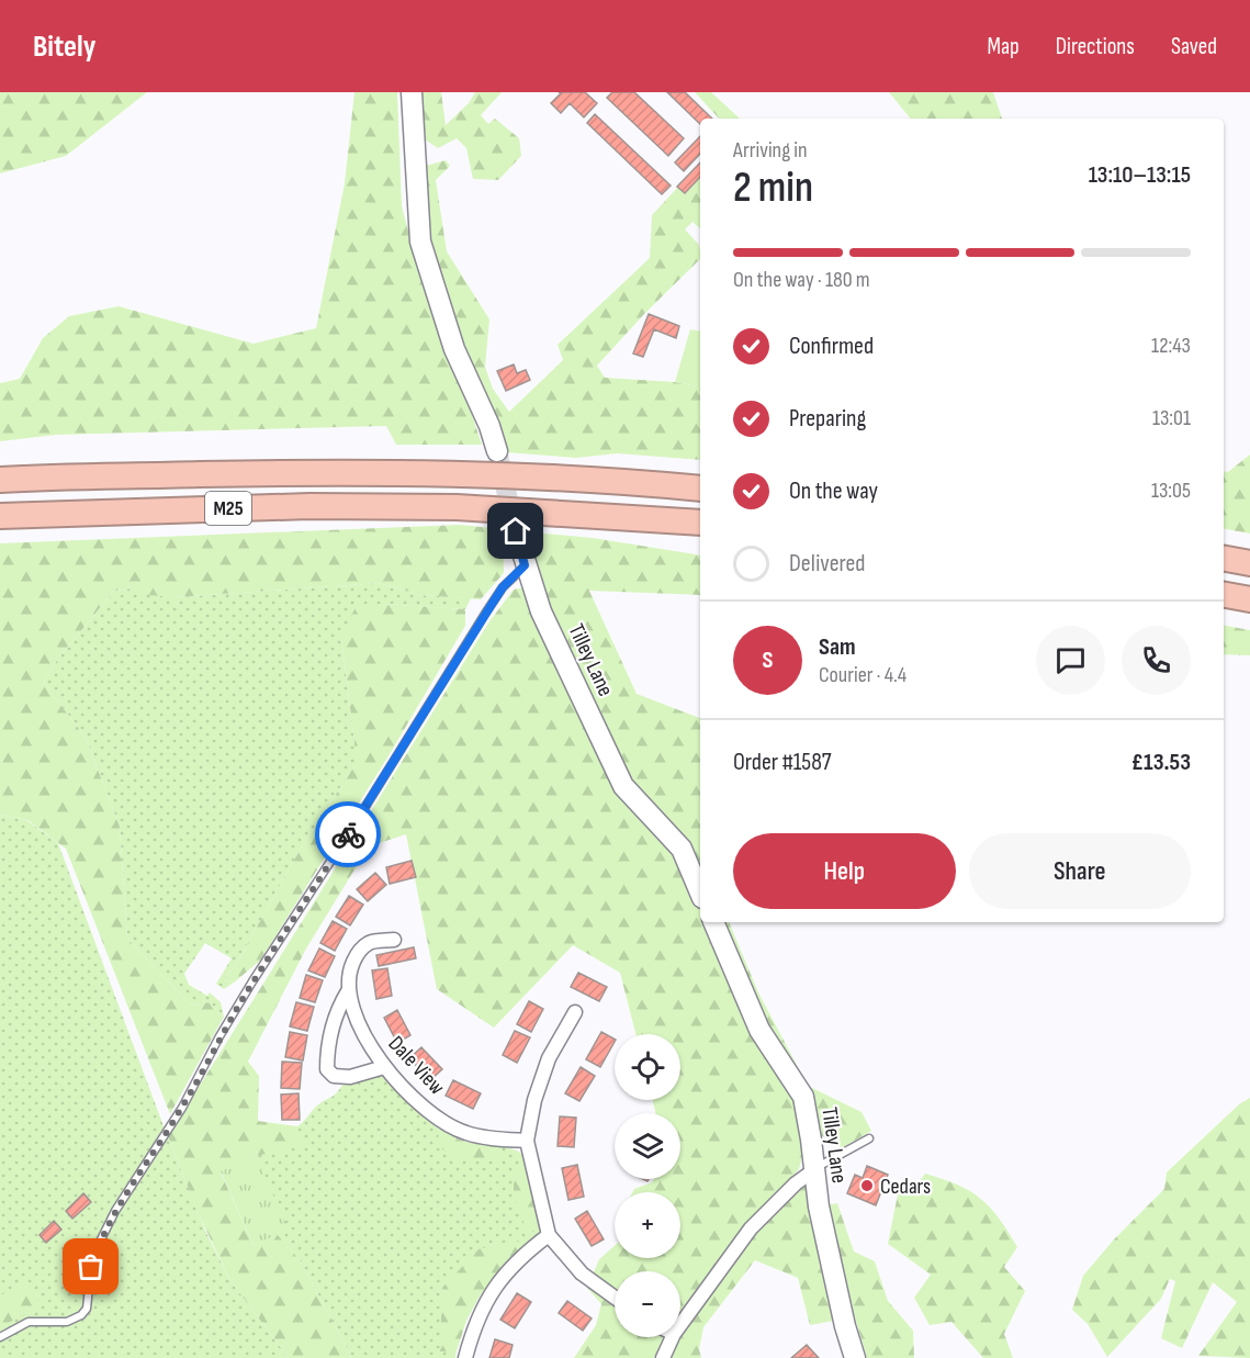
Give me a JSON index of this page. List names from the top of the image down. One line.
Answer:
{"streets":{"highway":["M25"],"street":["Tilley Lane","Dale View"]},"places":["Cedars"],"page":{"header":"Bitely","nav":["Map","Directions","Saved"],"heading":["2 min","Arriving in","13:10–13:15"],"panel":["Sam","Courier · 4.4","Order #1587","£13.53"],"bar":"On the way · 180 m","list":[["Confirmed","12:43"],["Preparing","13:01"],["On the way","13:05"],"Delivered"],"round":"S","buttons":["Help","Share"],"map_buttons":["+","−"]}}
